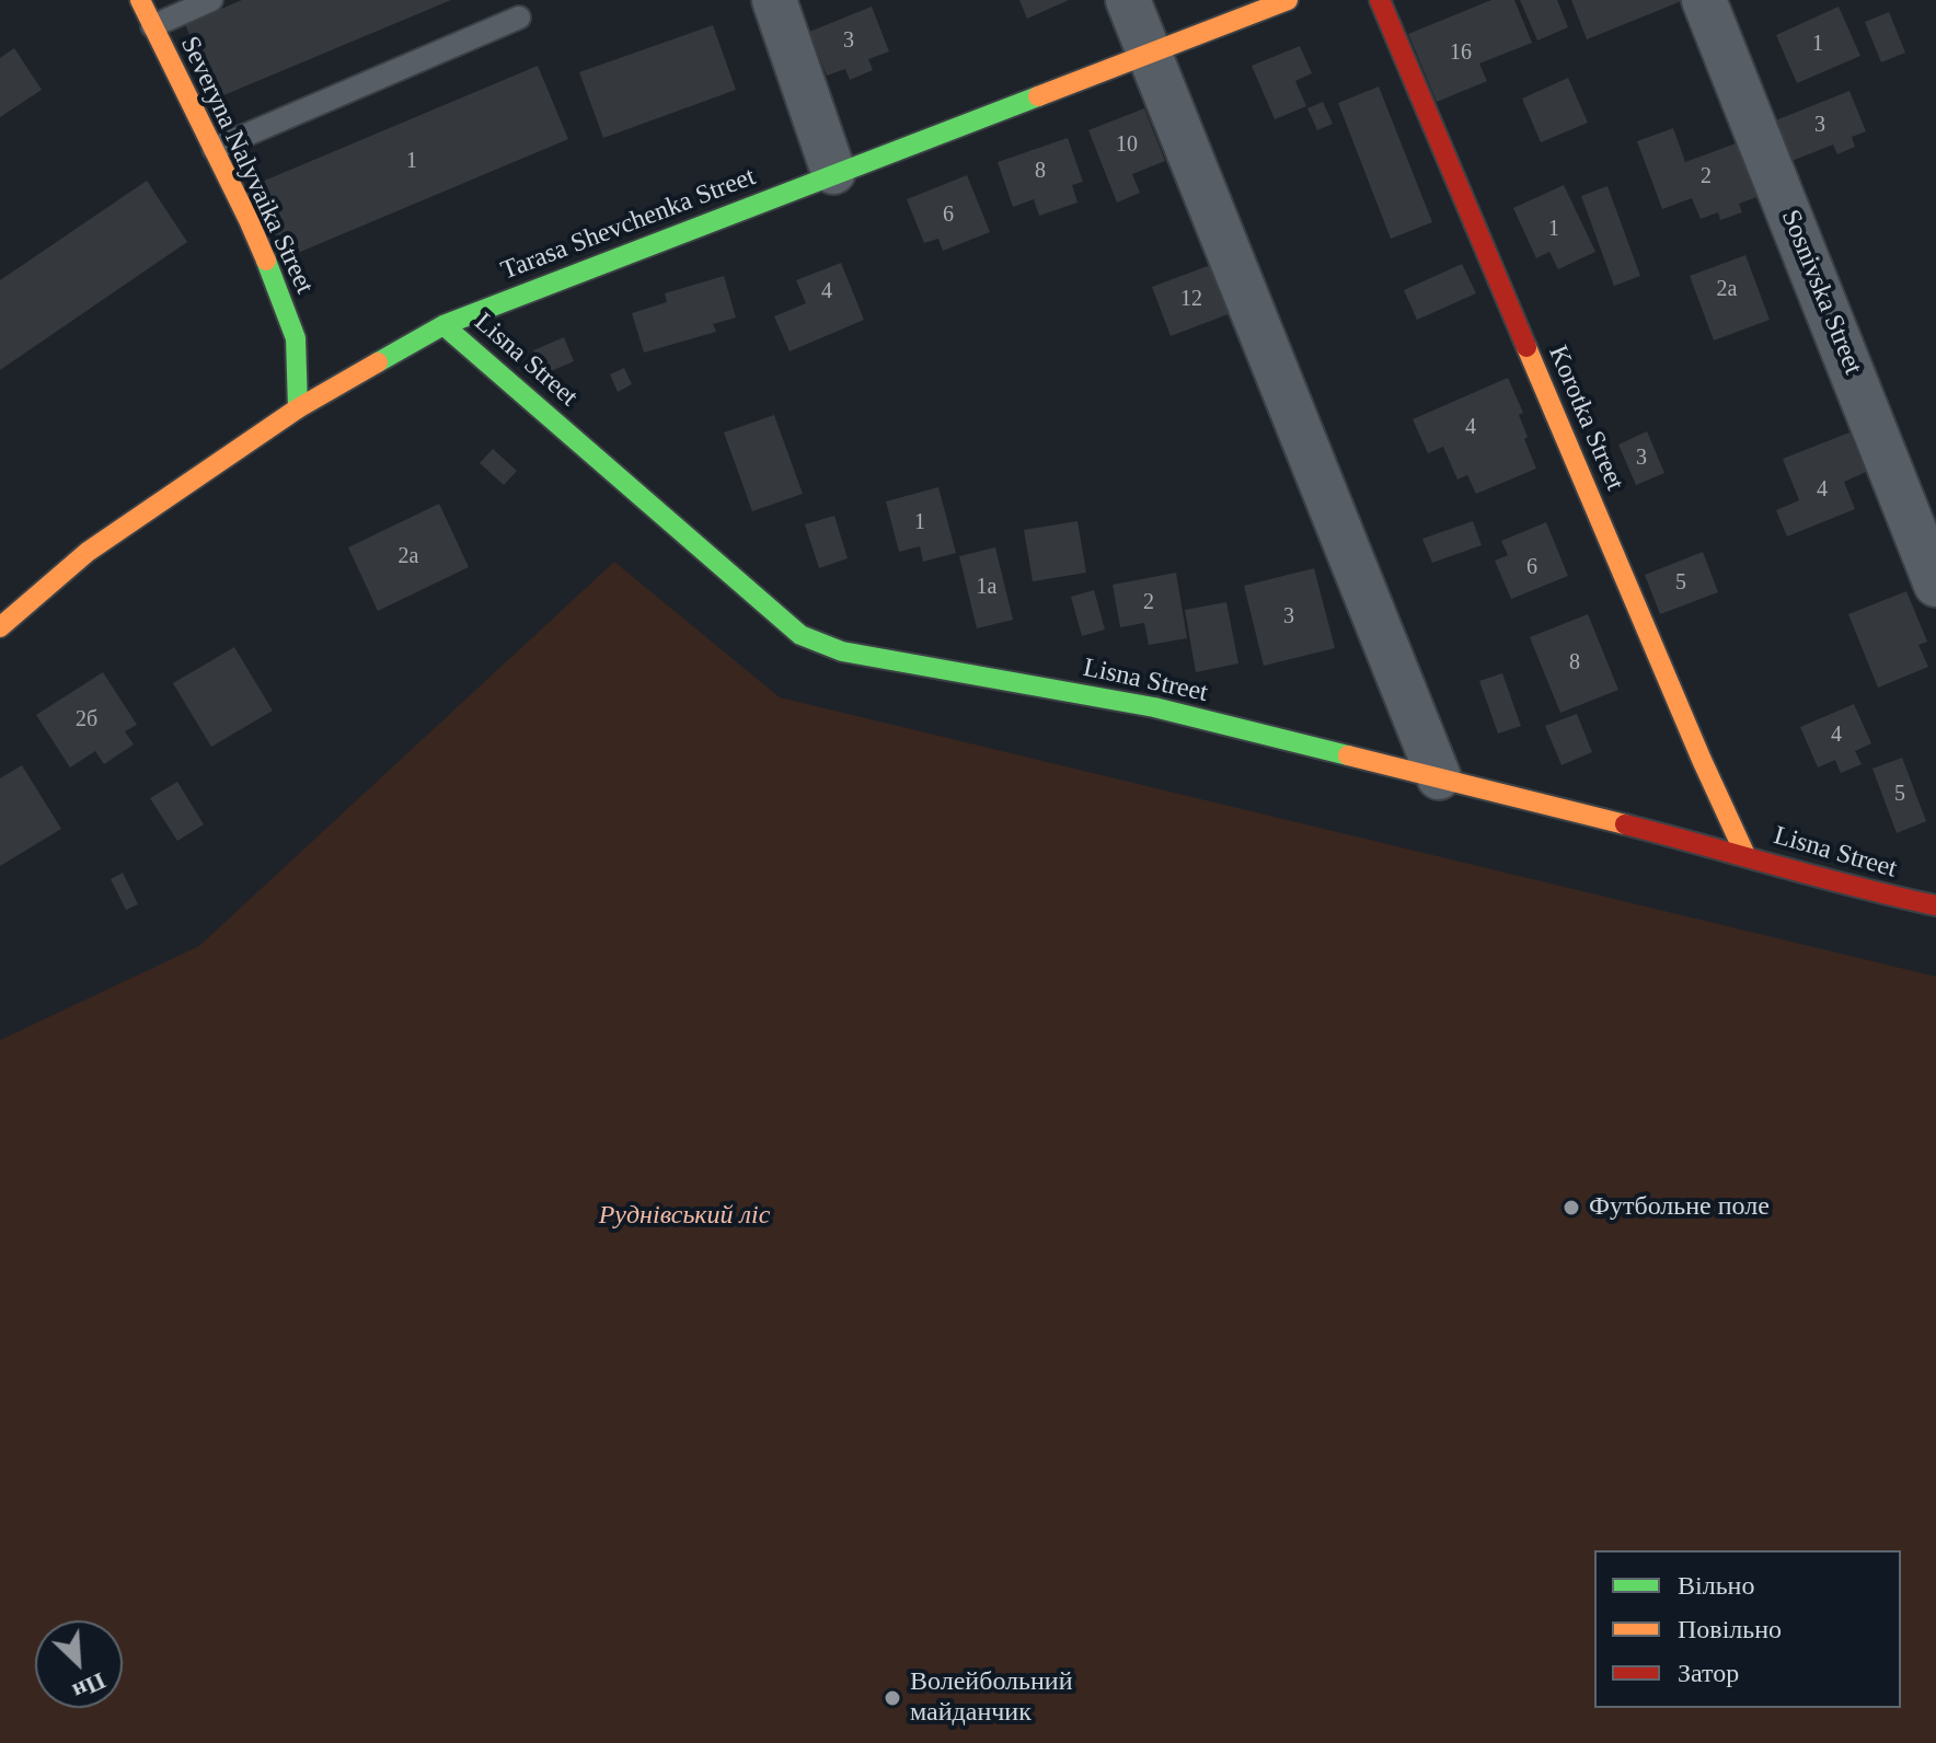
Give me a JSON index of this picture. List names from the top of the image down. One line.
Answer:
{"streets":{"street":["Severyna Nalyvaika Street","Tarasa Shevchenka Street","Sosnivska Street","Lisna Street","Korotka Street"]},"crossings":[["Severyna Nalyvaika Street","Tarasa Shevchenka Street"],["Tarasa Shevchenka Street","Lisna Street"],["Lisna Street","Korotka Street"]],"parks":["Руднівський ліс"],"places":["Футбольне поле","Волейбольний майданчик"],"house_numbers":["3","1","16","3","10","1","8","2","6","1","2а","4","12","4","3","4","1","2а","6","5","1а","2","3","8","2б","4","5"],"legend":["Вільно","Повільно","Затор"],"north":"bottom right"}
